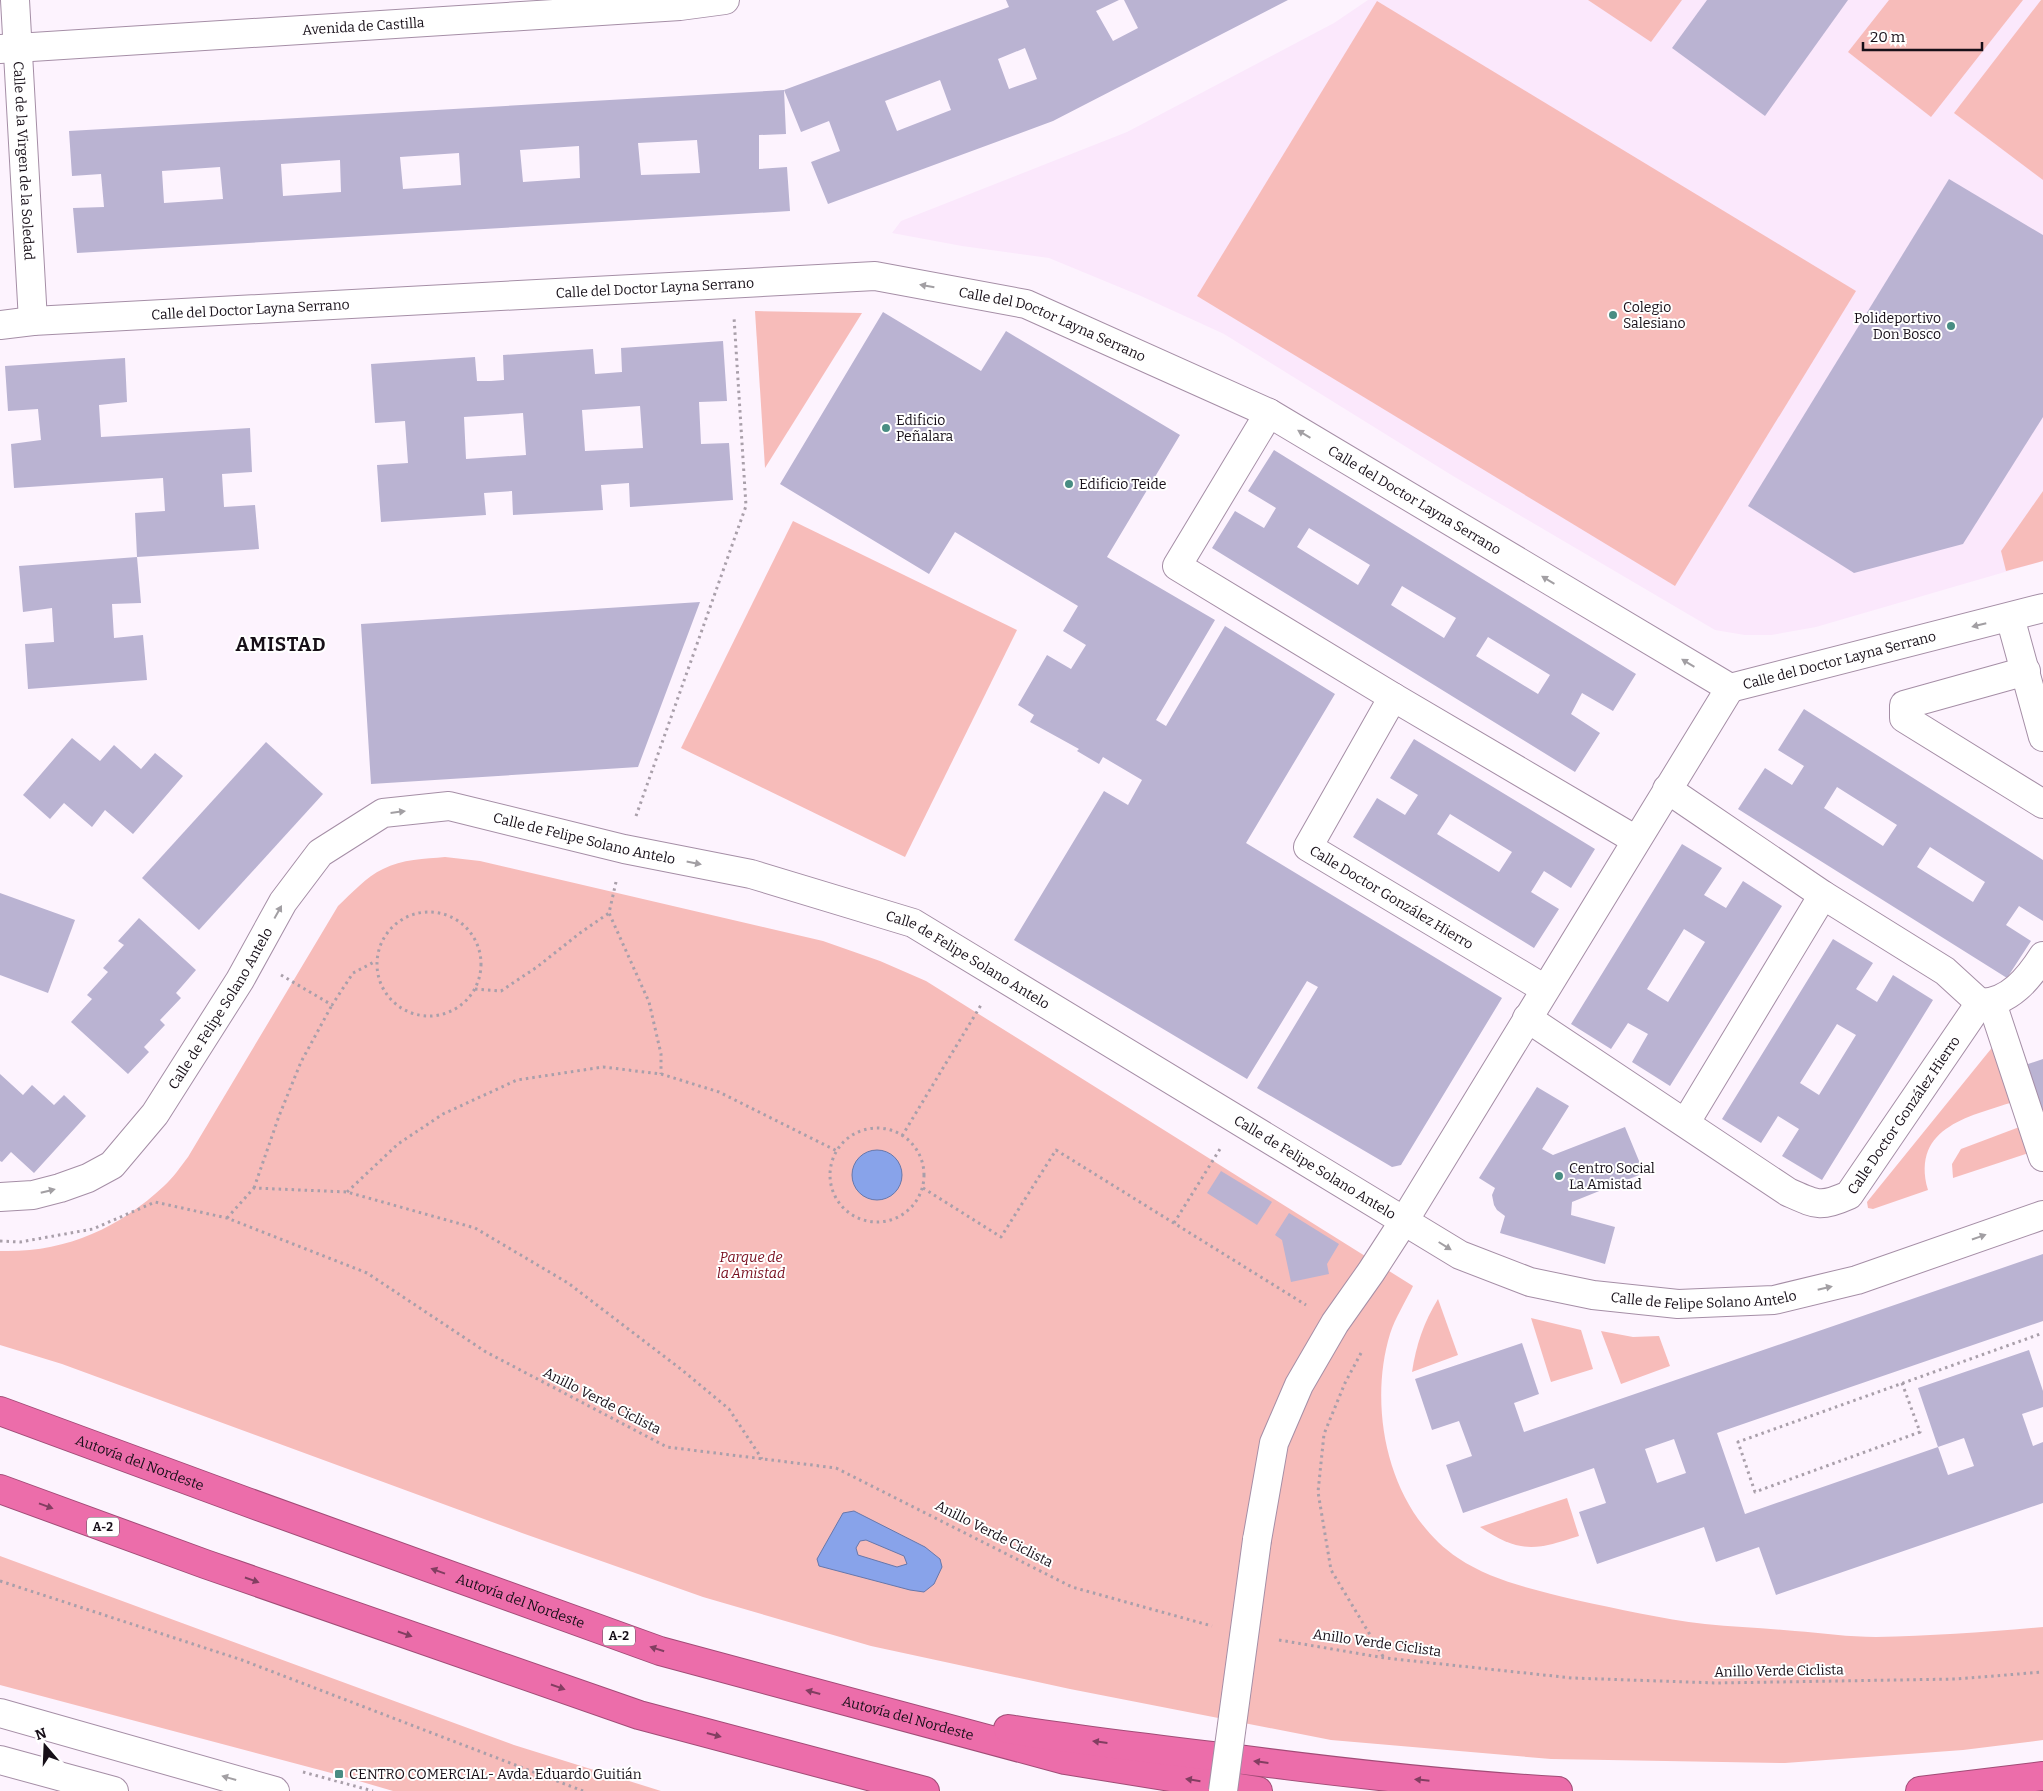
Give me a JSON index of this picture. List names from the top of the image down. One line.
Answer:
{"streets":{"highway":["Autovía del Nordeste","A-2"],"street":["Avenida de Castilla","Calle de la Virgen de la Soledad","Calle del Doctor Layna Serrano","Calle de Felipe Solano Antelo","Calle Doctor González Hierro"],"path":["Anillo Verde Ciclista"]},"crossings":[["Avenida de Castilla","Calle de la Virgen de la Soledad"],["Calle de la Virgen de la Soledad","Calle del Doctor Layna Serrano"]],"one_way":["Calle del Doctor Layna Serrano","Calle de Felipe Solano Antelo"],"districts":["AMISTAD"],"parks":["Parque de la Amistad"],"places":{"other":["Colegio Salesiano","Polideportivo Don Bosco","Edificio Peñalara","Edificio Teide","Centro Social La Amistad"],"transit":["CENTRO COMERCIAL- Avda. Eduardo Guitián"]},"scale_bar":"20 m","north":"top"}
